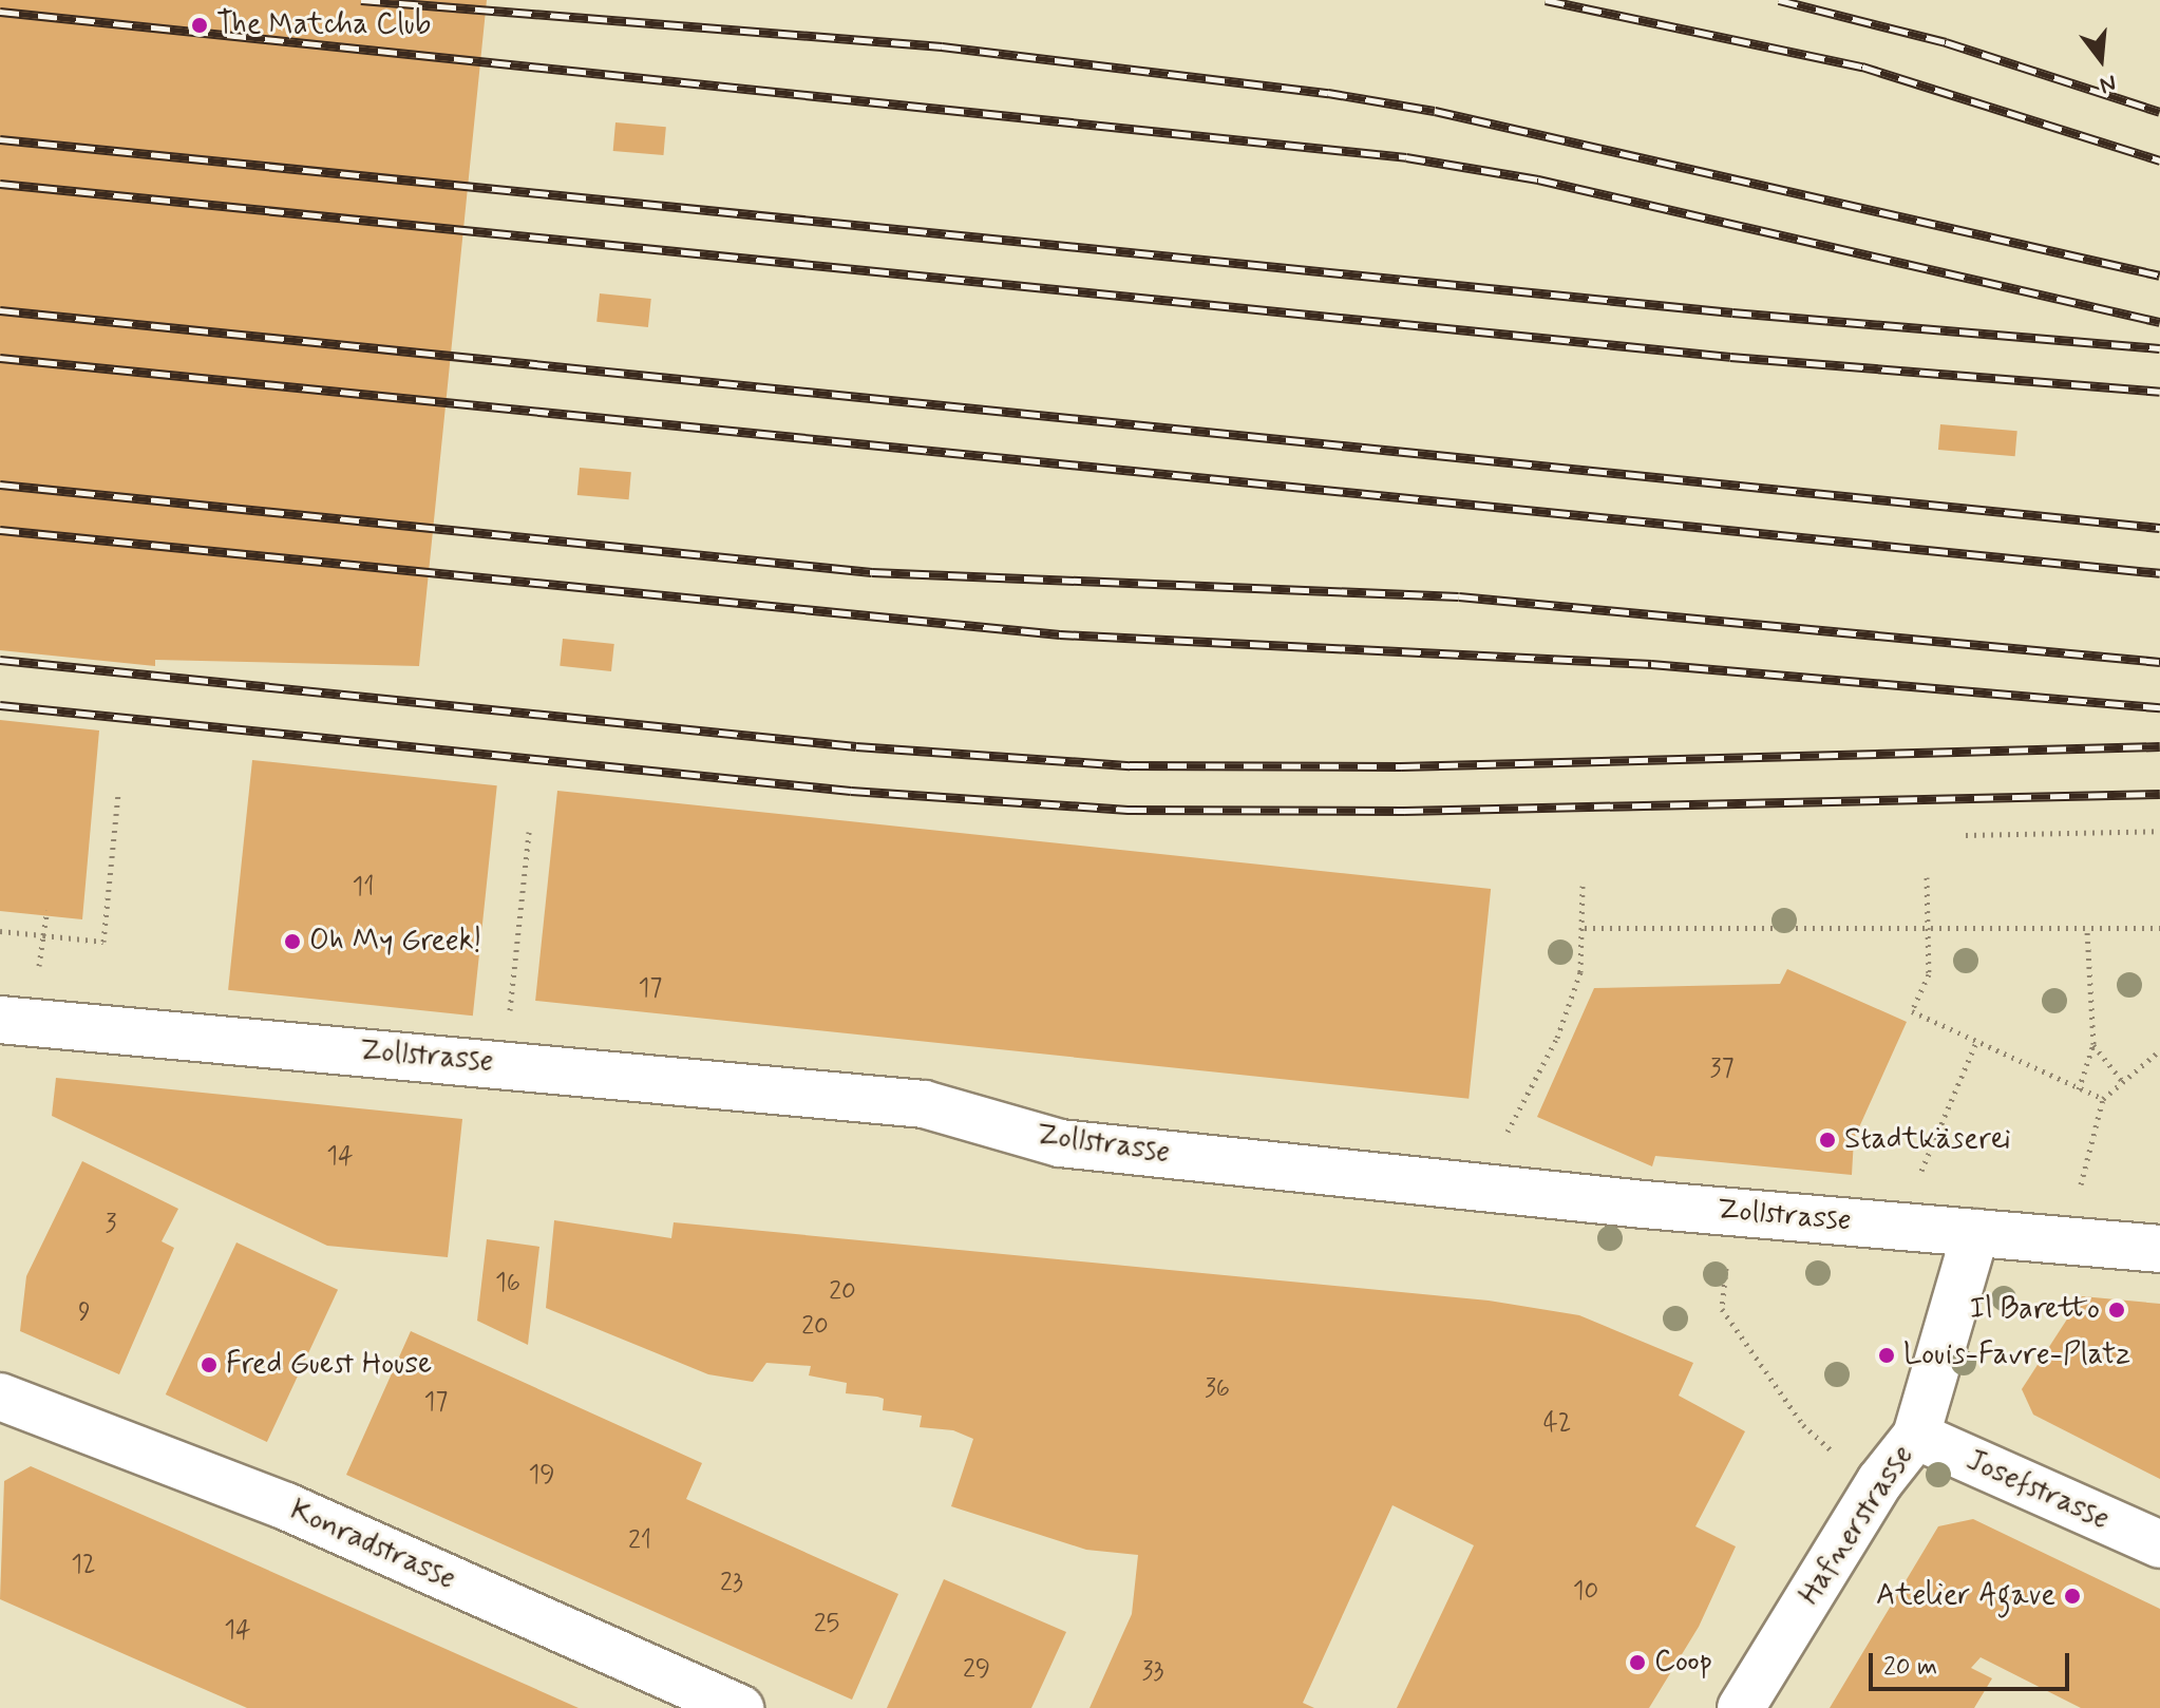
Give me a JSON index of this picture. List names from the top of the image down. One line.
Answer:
{"streets":{"street":["Zollstrasse","Josefstrasse","Hafnerstrasse","Konradstrasse"]},"crossings":[["Zollstrasse","Hafnerstrasse"],["Josefstrasse","Hafnerstrasse"]],"places":["The Matcha Club","Oh My Greek!","Stadtkäserei","Il Baretto","Louis-Favre-Platz","Fred Guest House","Atelier Agave","Coop"],"house_numbers":["11","17","37","14","3","16","20","9","20","36","17","42","19","21","12","23","10","25","14","29","33"],"scale_bar":"20 m","north":"bottom"}
